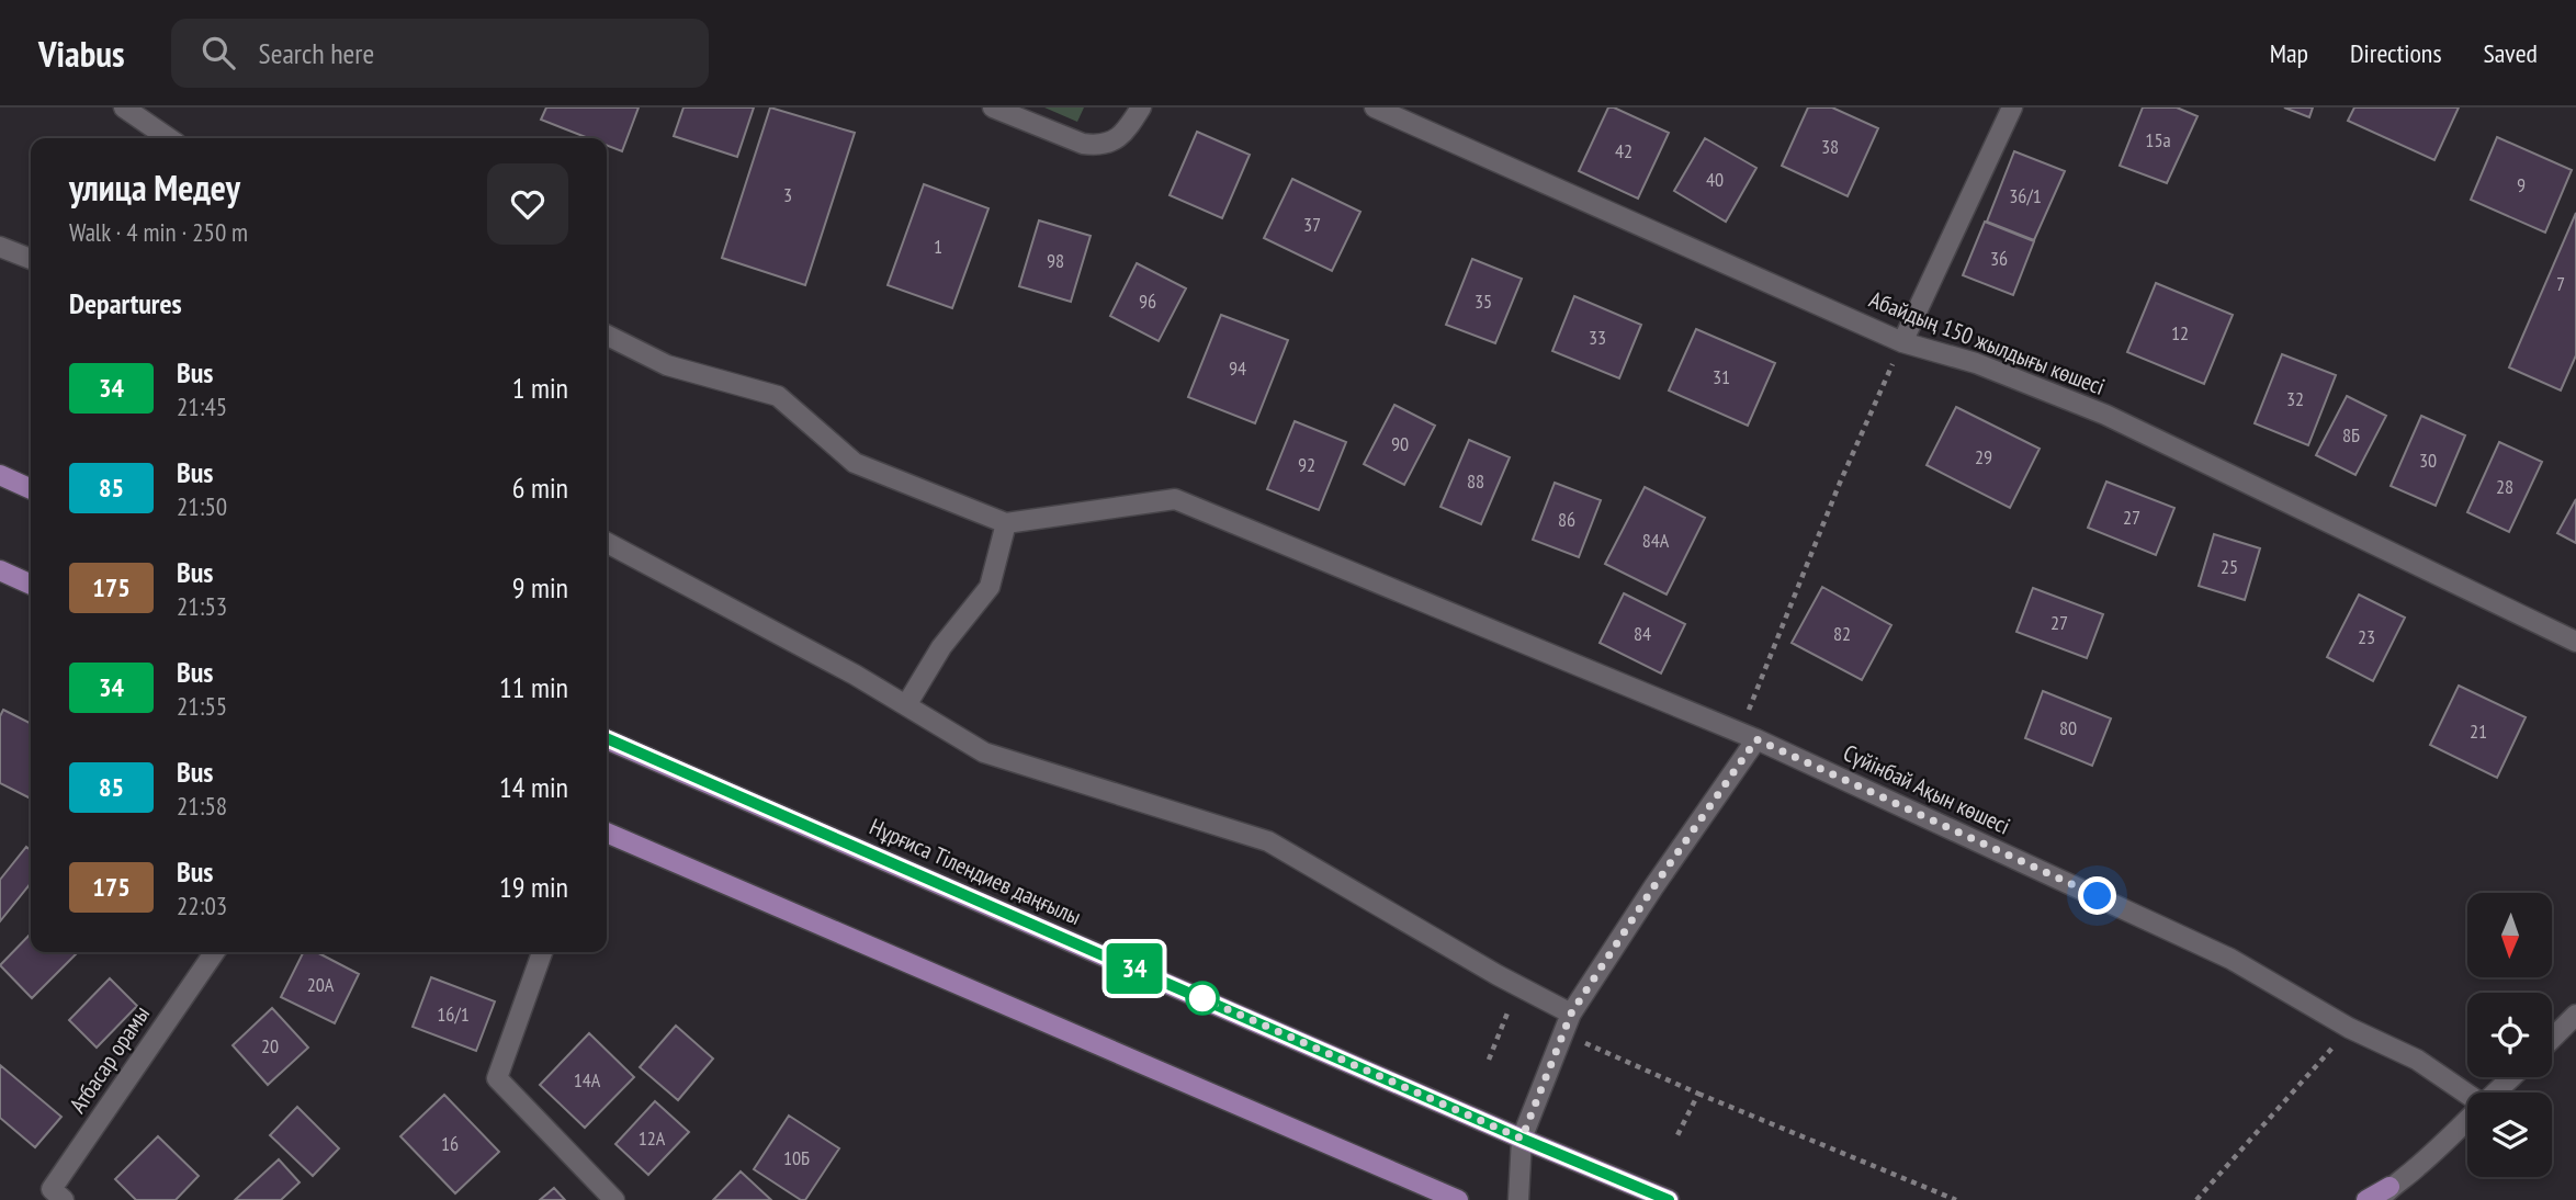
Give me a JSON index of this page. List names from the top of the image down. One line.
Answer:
{"streets":{"main road":["Нұрғиса Тілендиев даңғылы"],"street":["Абайдың 150 жылдығы көшесі","Сүйінбай Ақын көшесі","Атбасар орамы"]},"lines":["bus line 34"],"house_numbers":["15а","38","42","40","9","3","36/1","37","1","36","98","7","96","35","12","33","94","31","32","8Б","90","29","30","92","88","28","27","86","84А","25","27","84","82","23","80","21","20А","16/1","20","14А","12А","16","10Б"],"north":"bottom","page":{"header":"Viabus","search":"Search here","nav":["Map","Directions","Saved"],"on_map":"34","heading":[["улица Медеу","Walk · 4 min · 250 m"],"Departures"],"list":[{"mark":"34","name":"Bus","note":"21:45","value":"1 min"},{"mark":"85","name":"Bus","note":"21:50","value":"6 min"},{"mark":"175","name":"Bus","note":"21:53","value":"9 min"},{"mark":"34","name":"Bus","note":"21:55","value":"11 min"},{"mark":"85","name":"Bus","note":"21:58","value":"14 min"},{"mark":"175","name":"Bus","note":"22:03","value":"19 min"}]}}
